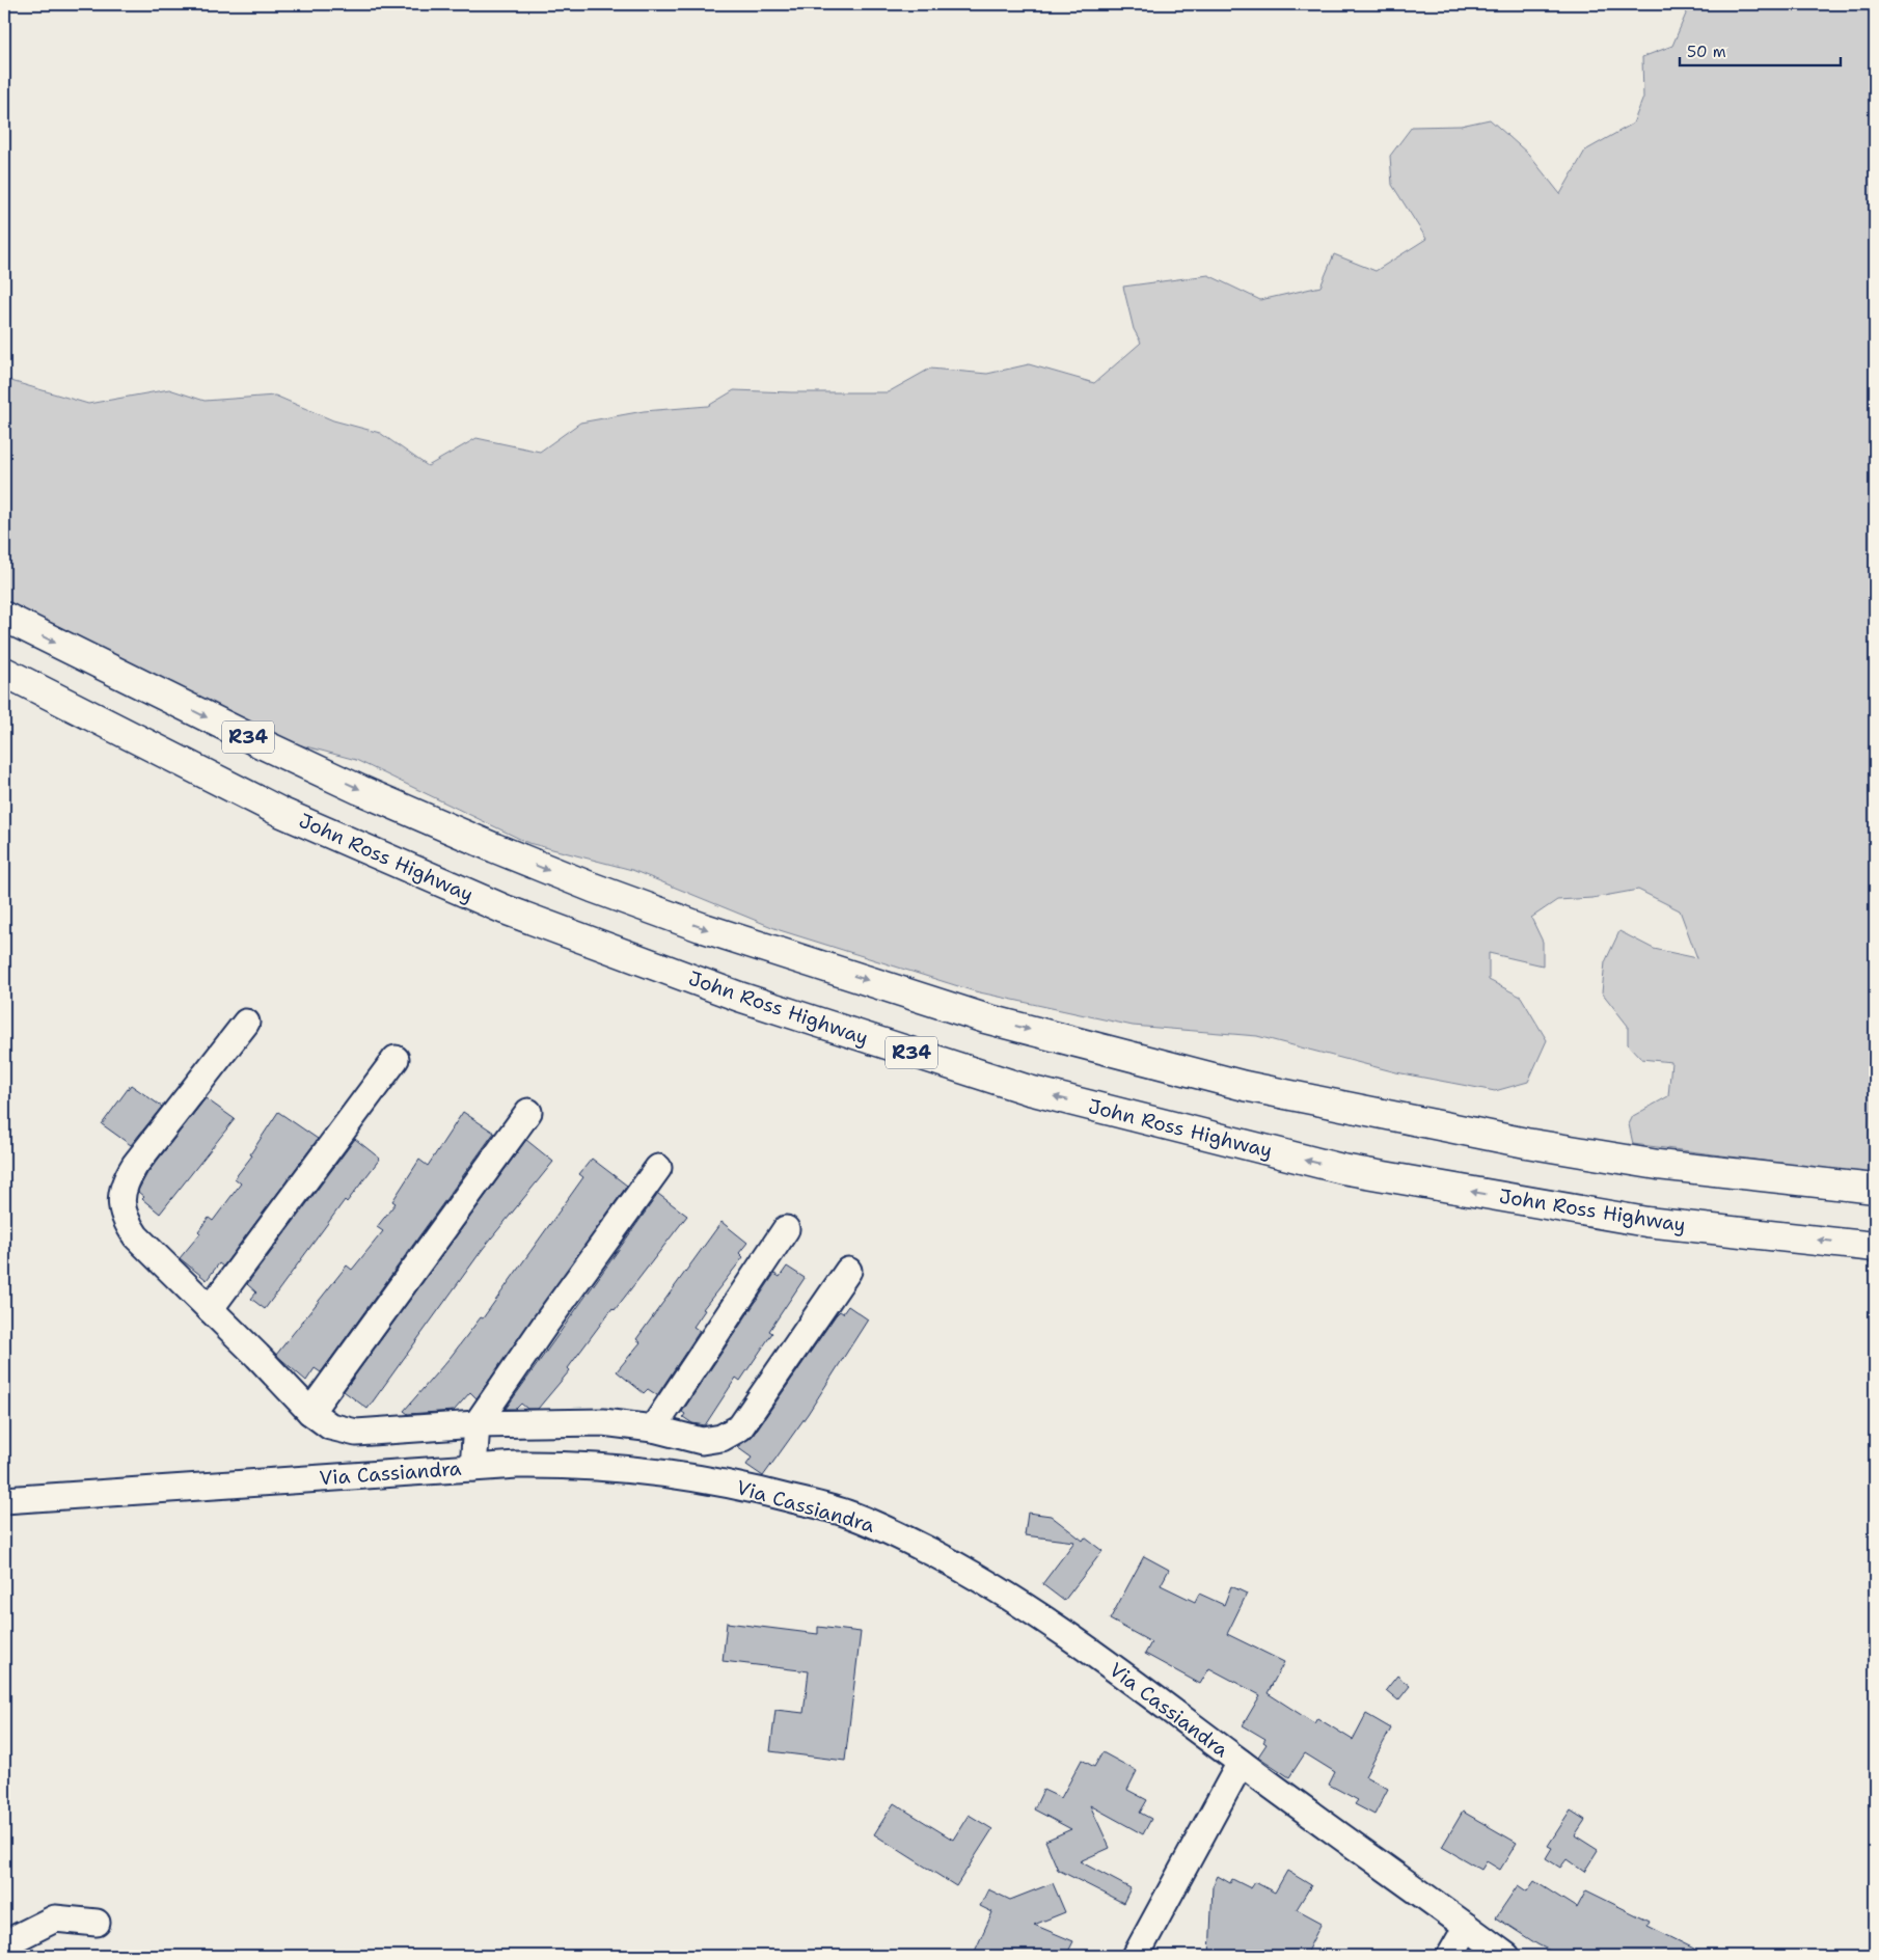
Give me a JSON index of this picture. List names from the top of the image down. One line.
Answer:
{"streets":{"main road":["R34","John Ross Highway"],"street":["Via Cassiandra"]},"scale_bar":"50 m"}
